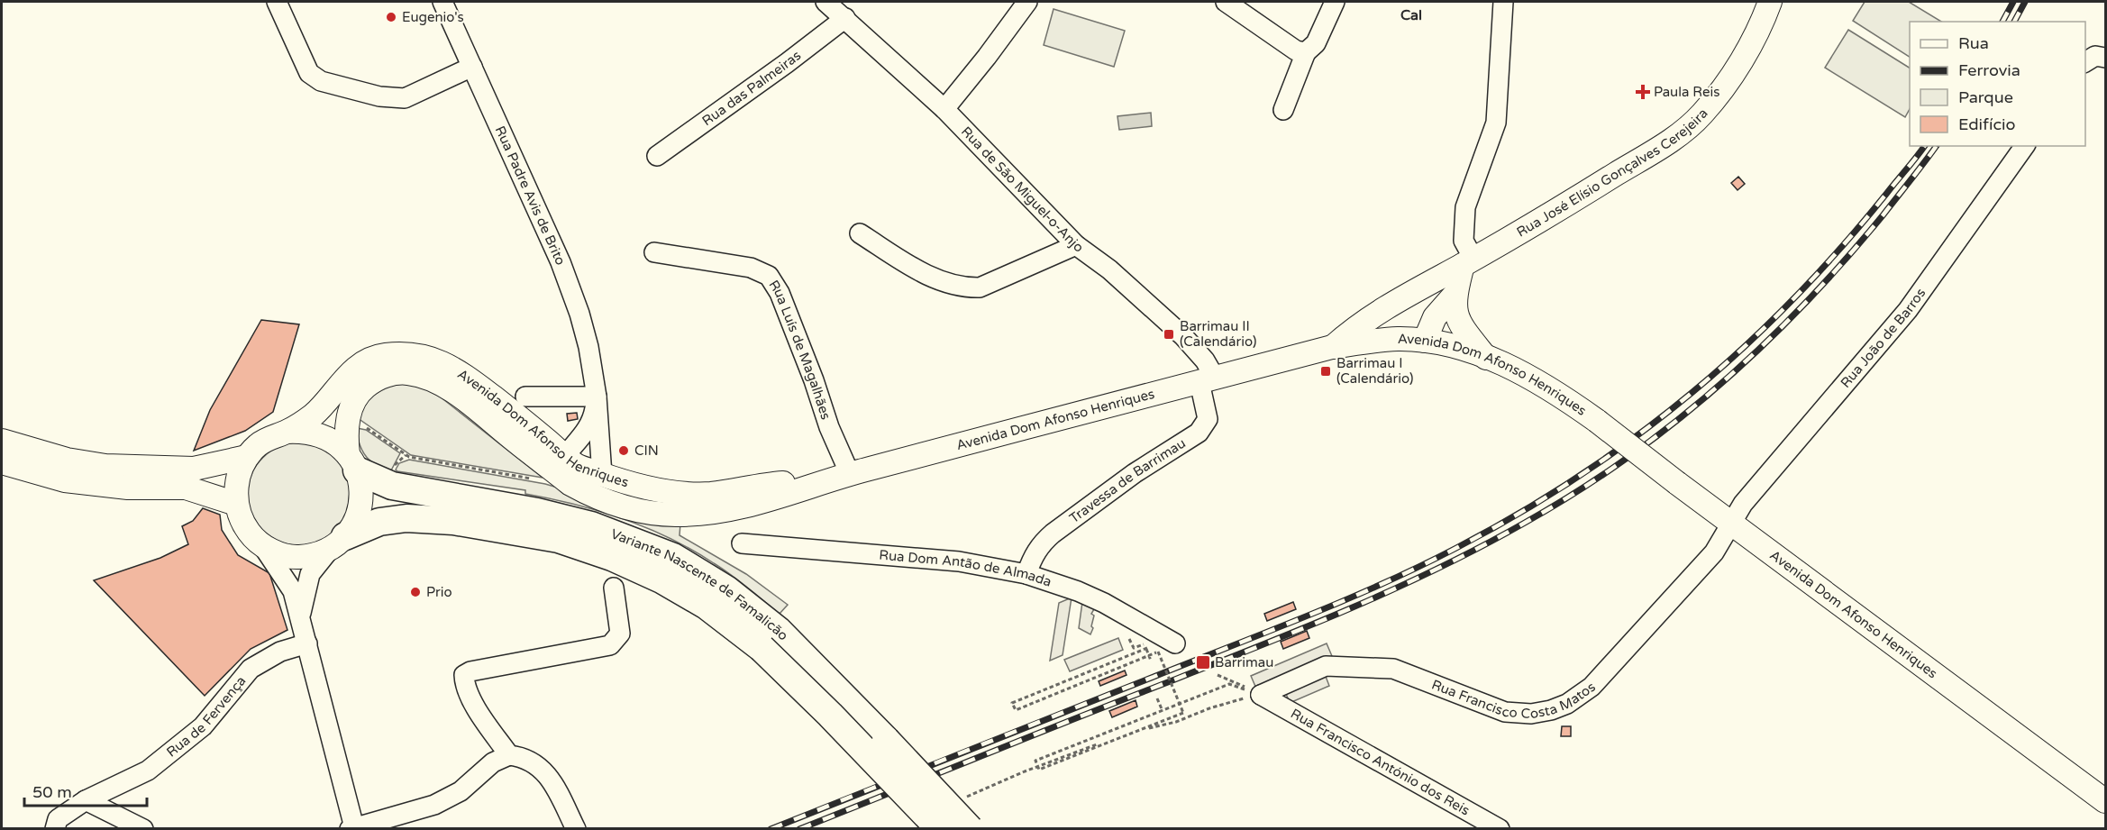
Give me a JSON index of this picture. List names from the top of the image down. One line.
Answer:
{"streets":{"highway":["Variante Nascente de Famalicão"],"main road":["Rua José Elísio Gonçalves Cerejeira","Avenida Dom Afonso Henriques"],"street":["Rua das Palmeiras","Rua de São Miguel-o-Anjo","Rua Padre Avis de Brito","Rua João de Barros","Rua Luís de Magalhães","Travessa de Barrimau","Rua Dom Antão de Almada","Rua Francisco Costa Matos","Rua de Fervença","Rua Francisco António dos Reis"]},"crossings":[["Rua das Palmeiras","Rua de São Miguel-o-Anjo"],["Rua José Elísio Gonçalves Cerejeira","Avenida Dom Afonso Henriques"],["Rua de São Miguel-o-Anjo","Avenida Dom Afonso Henriques"],["Rua de São Miguel-o-Anjo","Travessa de Barrimau"],["Rua Padre Avis de Brito","Avenida Dom Afonso Henriques"],["Rua João de Barros","Avenida Dom Afonso Henriques"],["Rua João de Barros","Rua Francisco Costa Matos"],["Rua Luís de Magalhães","Avenida Dom Afonso Henriques"],["Avenida Dom Afonso Henriques","Travessa de Barrimau"],["Avenida Dom Afonso Henriques","Variante Nascente de Famalicão"],["Avenida Dom Afonso Henriques","Rua Francisco Costa Matos"],["Travessa de Barrimau","Rua Dom Antão de Almada"],["Rua Francisco Costa Matos","Rua Francisco António dos Reis"]],"districts":["Cal"],"places":{"other":["Eugenio's","CIN","Prio"],"health":["Paula Reis"],"transit":["Barrimau II (Calendário)","Barrimau I (Calendário)","Barrimau"]},"legend":["Rua","Ferrovia","Parque","Edifício"],"scale_bar":"50 m"}
